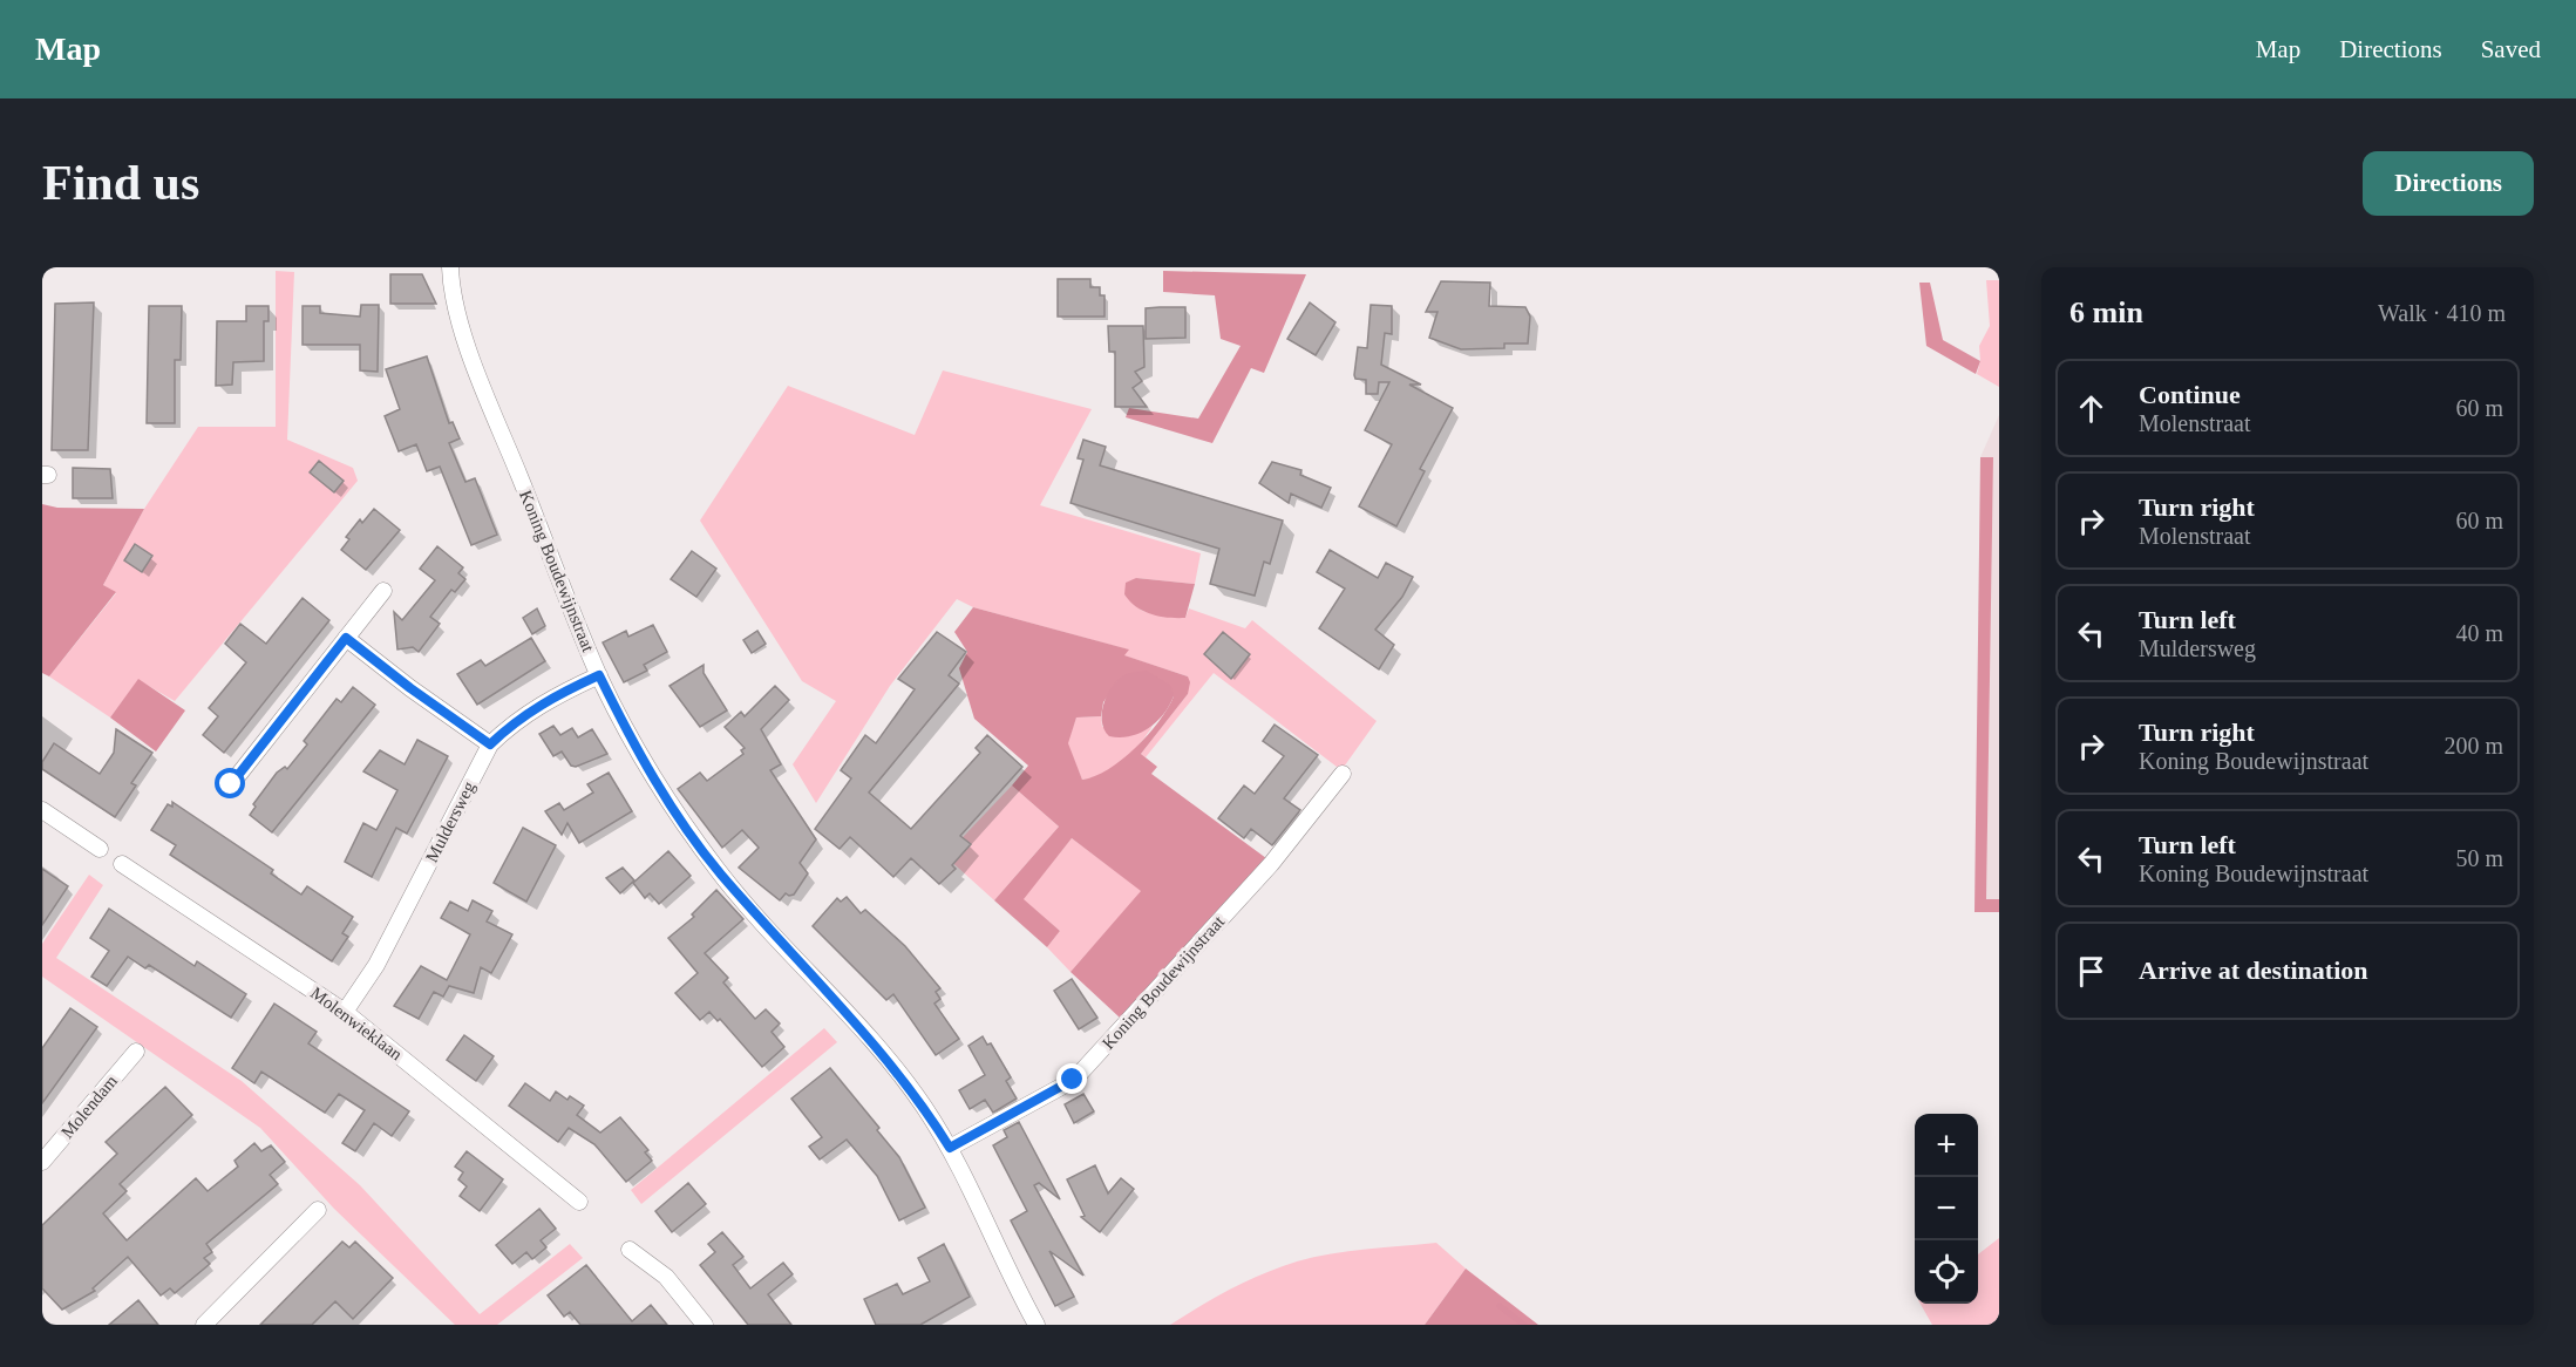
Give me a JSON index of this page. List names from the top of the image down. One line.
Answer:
{"streets":{"street":["Koning Boudewijnstraat","Muldersweg","Molenwieklaan","Molendam"]},"crossings":[["Koning Boudewijnstraat","Muldersweg"],["Muldersweg","Molenwieklaan"]],"page":{"header":"Map","nav":["Map","Directions","Saved"],"buttons":"Directions","title":"Find us","heading":["6 min","Walk · 410 m"],"list":[["Continue","Molenstraat","60 m"],["Turn right","Molenstraat","60 m"],["Turn left","Muldersweg","40 m"],["Turn right","Koning Boudewijnstraat","200 m"],["Turn left","Koning Boudewijnstraat","50 m"],"Arrive at destination"],"map_buttons":["+","−"]}}
